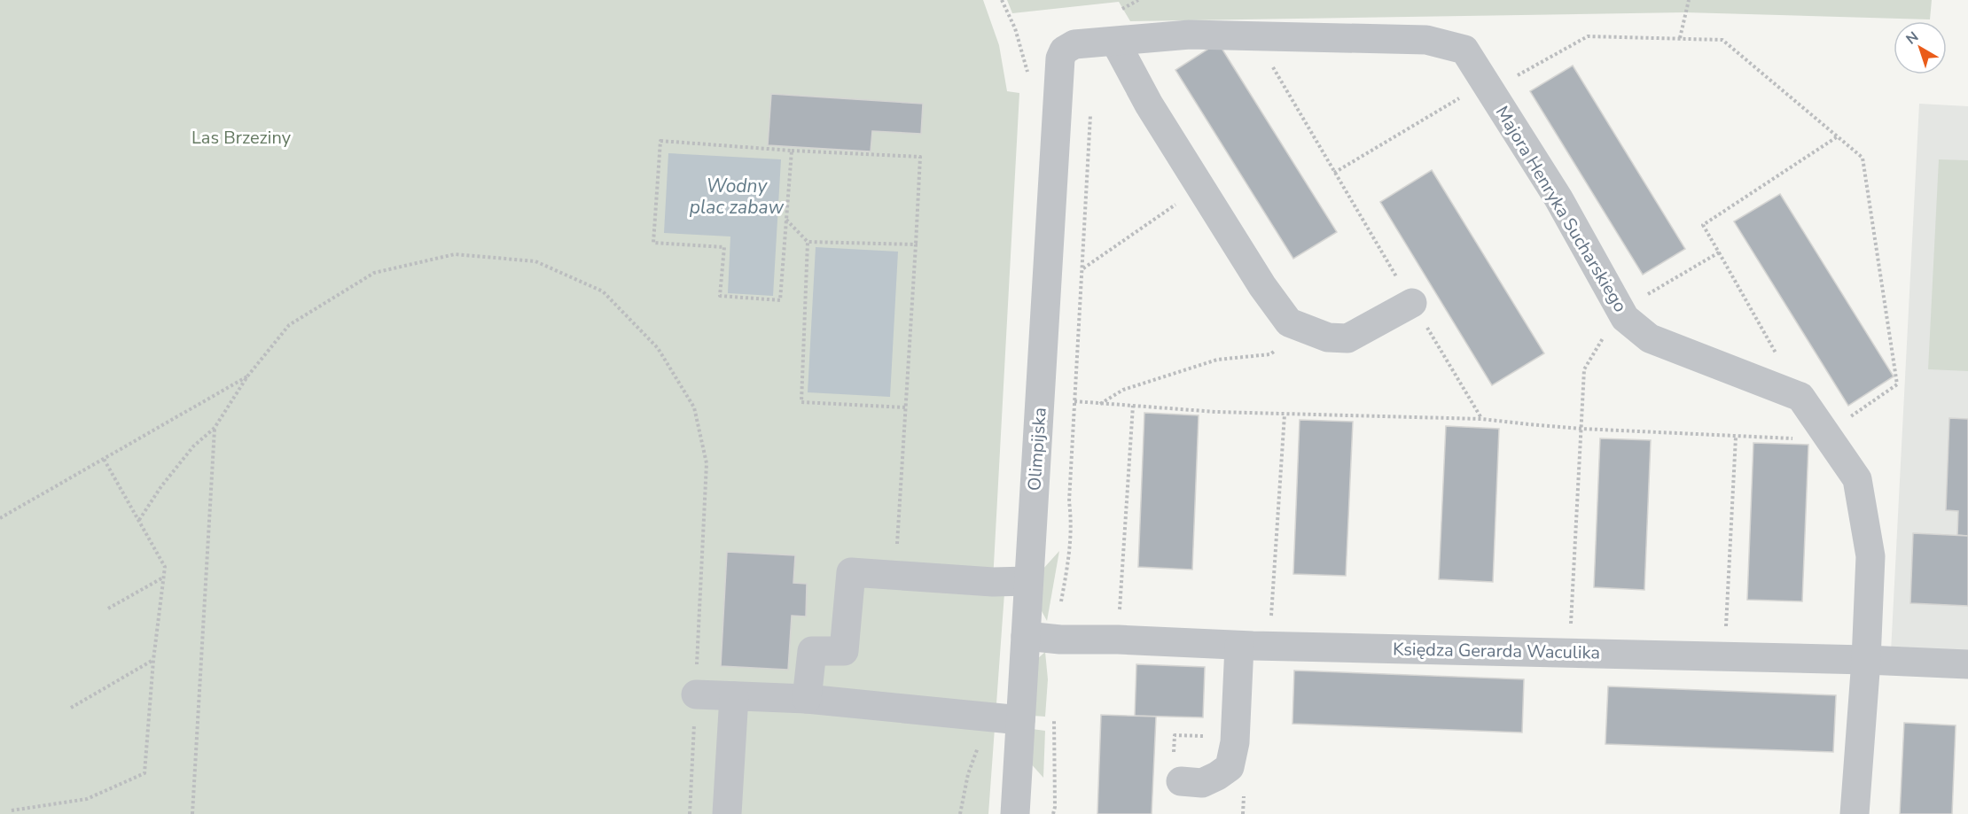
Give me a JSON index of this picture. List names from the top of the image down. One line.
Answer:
{"streets":{"street":["Majora Henryka Sucharskiego","Olimpijska","Księdza Gerarda Waculika"]},"crossings":[["Majora Henryka Sucharskiego","Olimpijska"],["Olimpijska","Księdza Gerarda Waculika"]],"water":["Wodny plac zabaw"],"parks":["Las Brzeziny"],"north":"top left"}
